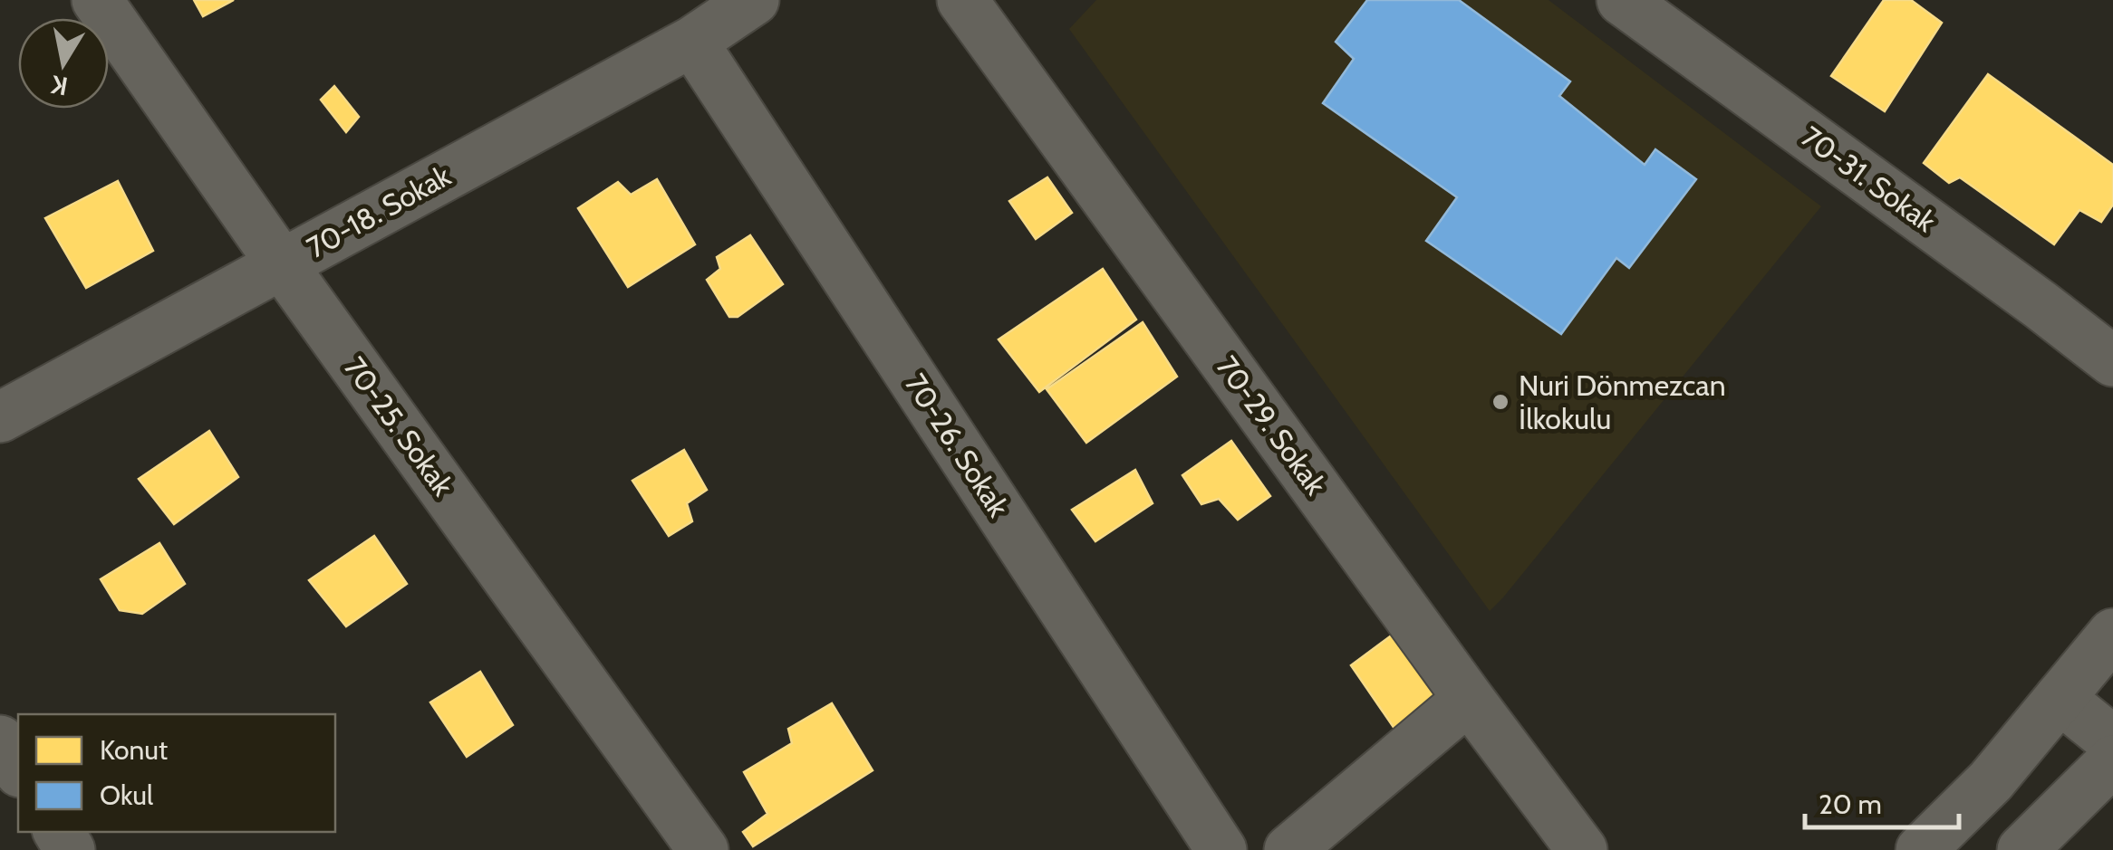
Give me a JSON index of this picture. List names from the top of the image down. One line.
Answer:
{"streets":{"street":["70-31. Sokak","70-18. Sokak","70-29. Sokak","70-25. Sokak","70-26. Sokak"]},"crossings":[["70-18. Sokak","70-25. Sokak"],["70-18. Sokak","70-26. Sokak"]],"places":["Nuri Dönmezcan İlkokulu"],"legend":["Konut","Okul"],"scale_bar":"20 m","north":"bottom"}
